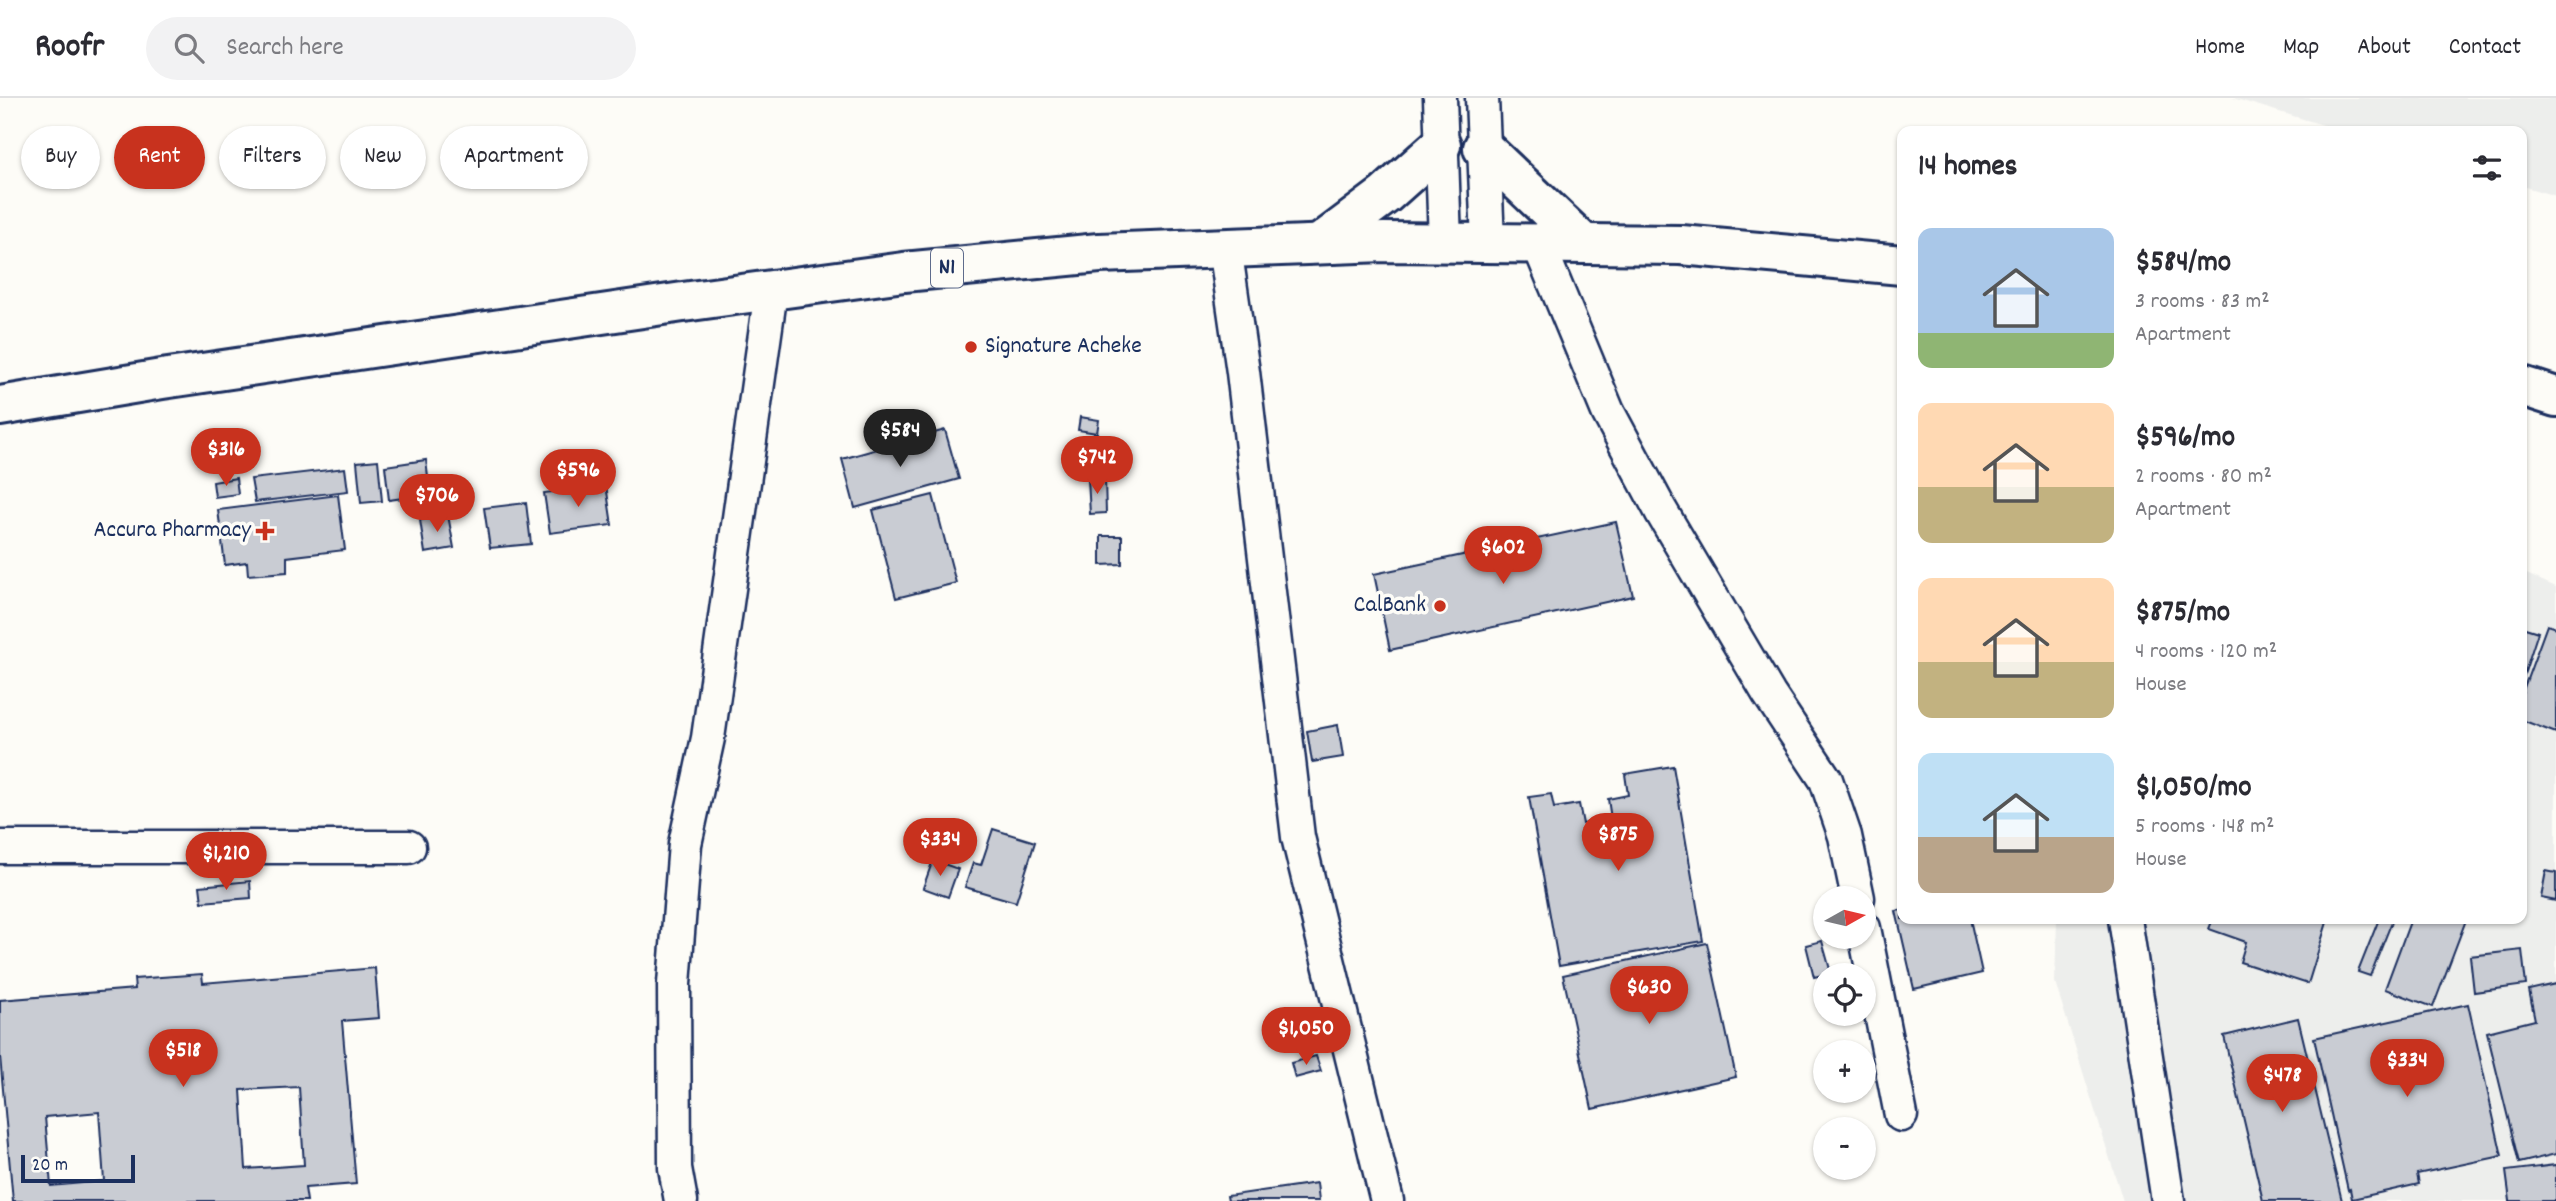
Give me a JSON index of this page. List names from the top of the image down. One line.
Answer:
{"streets":{"highway":["N1"]},"places":{"other":["Signature Acheke","CalBank"],"health":["Accura Pharmacy"]},"scale_bar":"20 m","north":"right","page":{"header":"Roofr","search":"Search here","nav":["Home","Map","About","Contact"],"chip":["Buy","Rent","Filters","New","Apartment"],"heading":"14 homes","list":[{"name":"$584/mo","note":"3 rooms · 83 m² · Apartment"},{"name":"$596/mo","note":"2 rooms · 80 m² · Apartment"},{"name":"$875/mo","note":"4 rooms · 120 m² · House"},{"name":"$1,050/mo","note":"5 rooms · 148 m² · House"}],"price":["$584","$316","$742","$596","$706","$602","$875","$334","$1,210","$630","$1,050","$518","$334","$478"],"map_buttons":["+","−"],"scale":"20 m"}}
